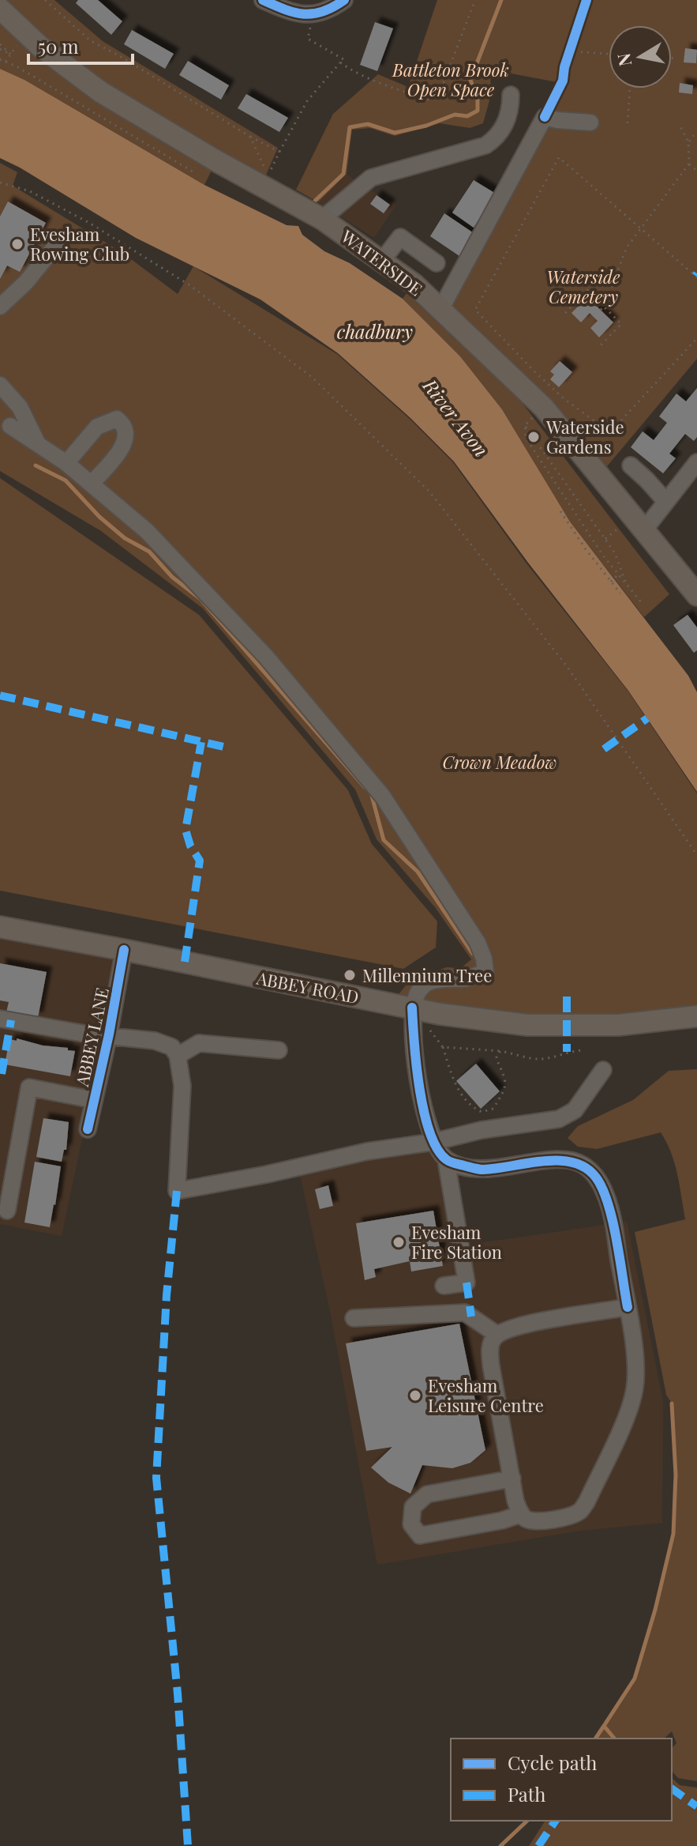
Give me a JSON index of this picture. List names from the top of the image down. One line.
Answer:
{"streets":{"main road":["WATERSIDE","ABBEY ROAD"],"street":["ABBEY LANE"]},"crossings":[["ABBEY ROAD","ABBEY LANE"]],"water":["chadbury","River Avon"],"parks":["Battleton Brook Open Space","Waterside Cemetery","Crown Meadow"],"places":["Evesham Rowing Club","Waterside Gardens","Millennium Tree","Evesham Fire Station","Evesham Leisure Centre"],"legend":["Cycle path","Path"],"scale_bar":"50 m","north":"left"}
